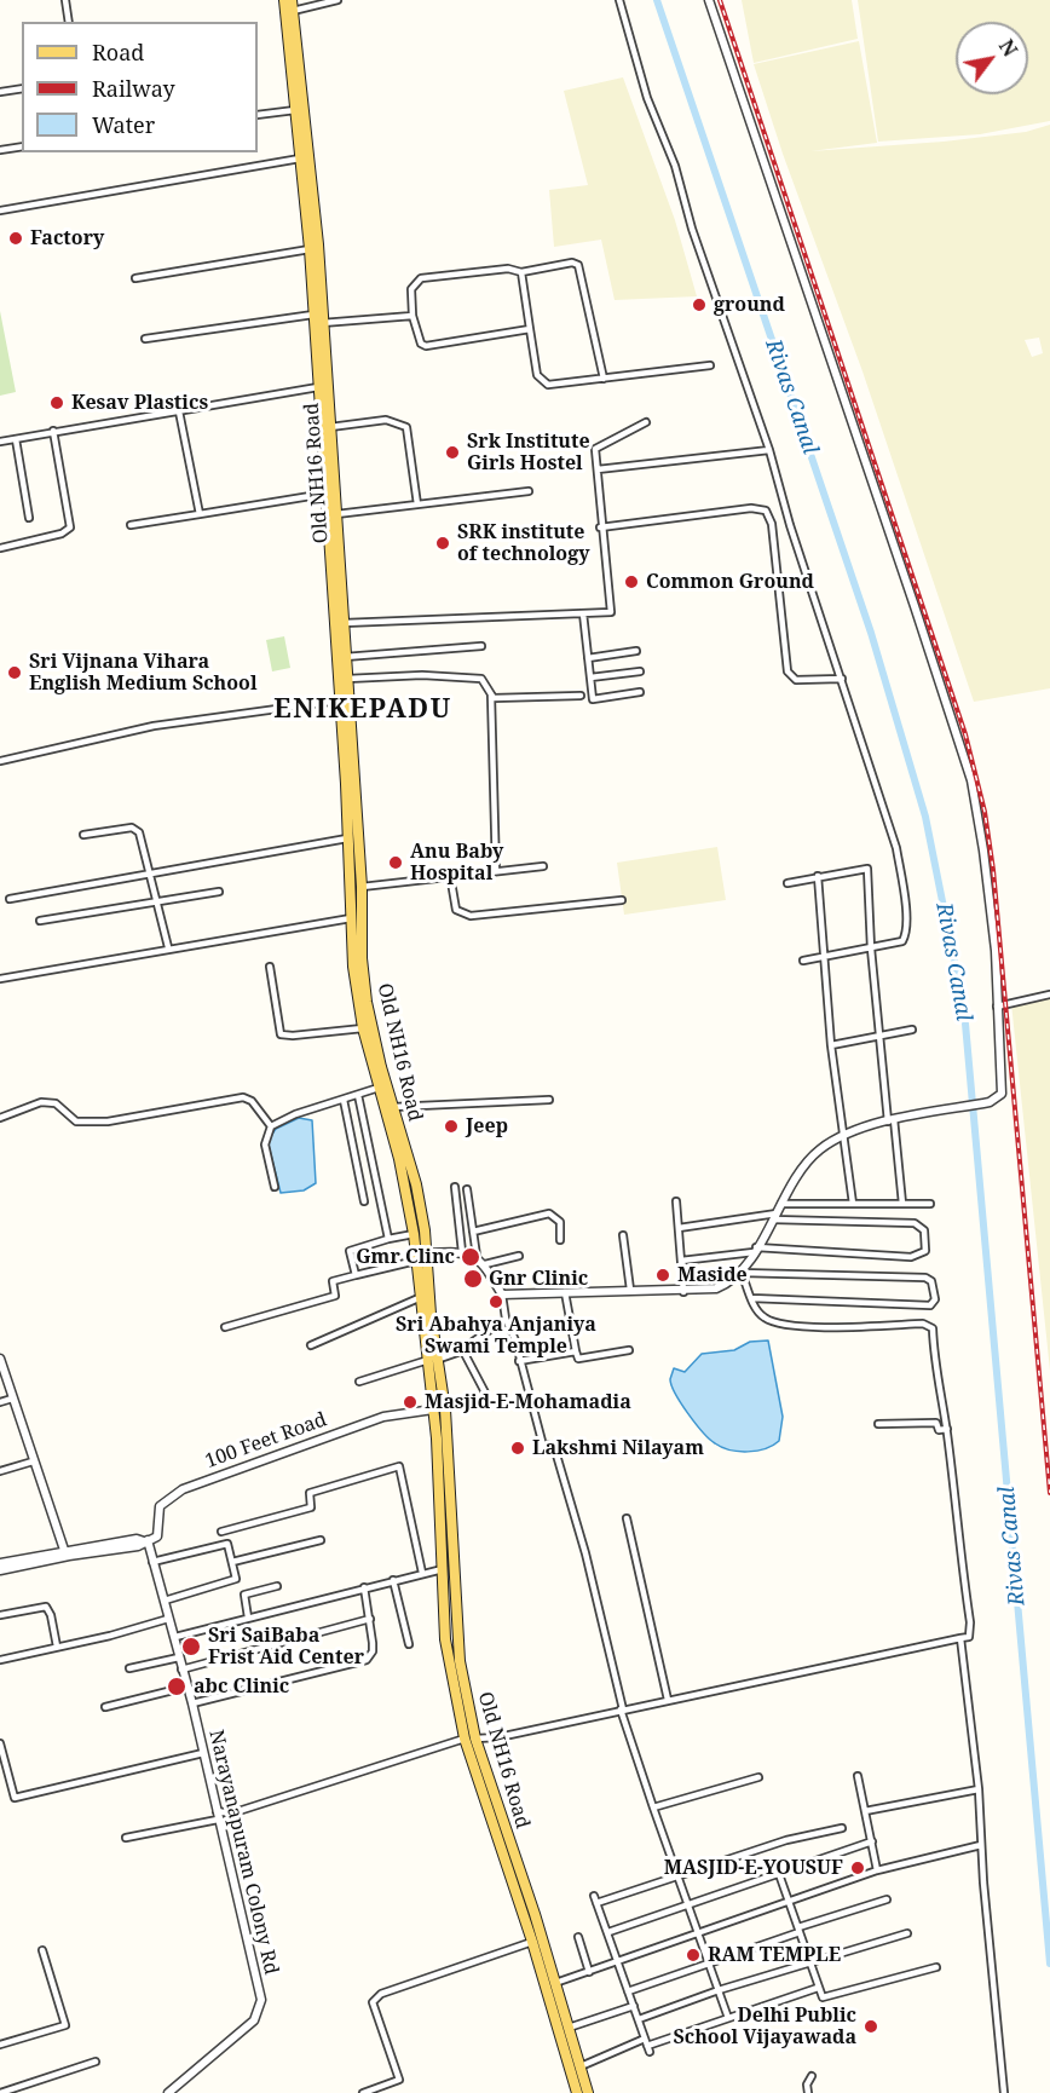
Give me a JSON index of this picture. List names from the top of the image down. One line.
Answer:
{"streets":{"main road":["Old NH16 Road"],"street":["100 Feet Road","Narayanapuram Colony Rd"]},"crossings":[["Old NH16 Road","100 Feet Road"],["100 Feet Road","Narayanapuram Colony Rd"]],"districts":["ENIKEPADU"],"water":["Rivas Canal"],"places":["Factory","ground","Kesav Plastics","Srk Institute Girls Hostel","SRK institute of technology","Common Ground","Sri Vijnana Vihara English Medium School","Anu Baby Hospital","Jeep","Gmr Clinc","Maside","Gnr Clinic","Sri Abahya Anjaniya Swami Temple","Masjid-E-Mohamadia","Lakshmi Nilayam","Sri SaiBaba Frist Aid Center","abc Clinic","MASJID-E-YOUSUF","RAM TEMPLE","Delhi Public School Vijayawada"],"legend":["Road","Railway","Water"],"north":"top right"}
